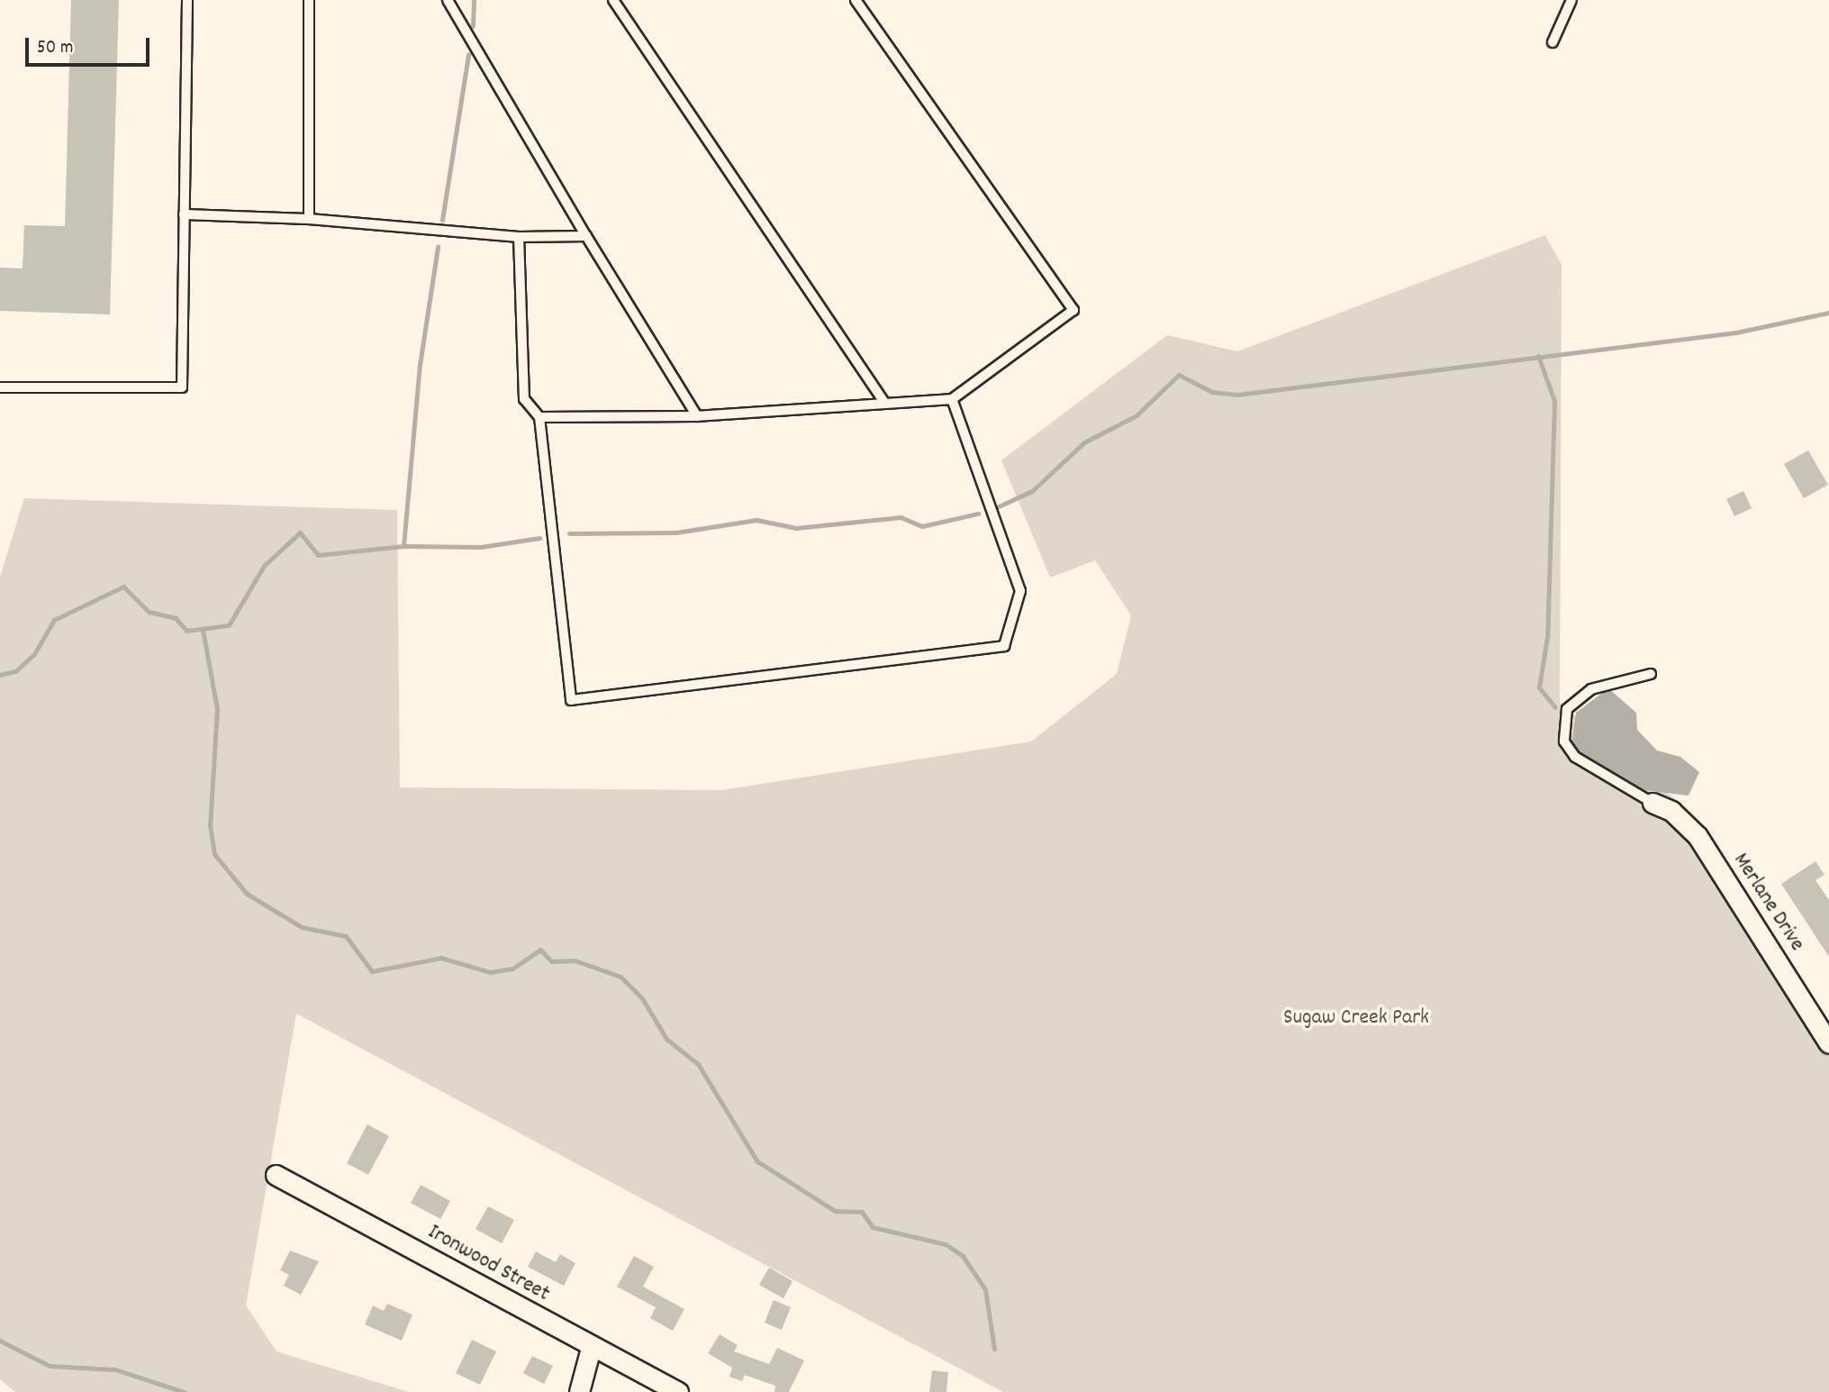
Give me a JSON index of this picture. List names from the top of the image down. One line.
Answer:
{"streets":{"street":["Merlane Drive","Ironwood Street"]},"parks":["Sugaw Creek Park"],"scale_bar":"50 m"}
